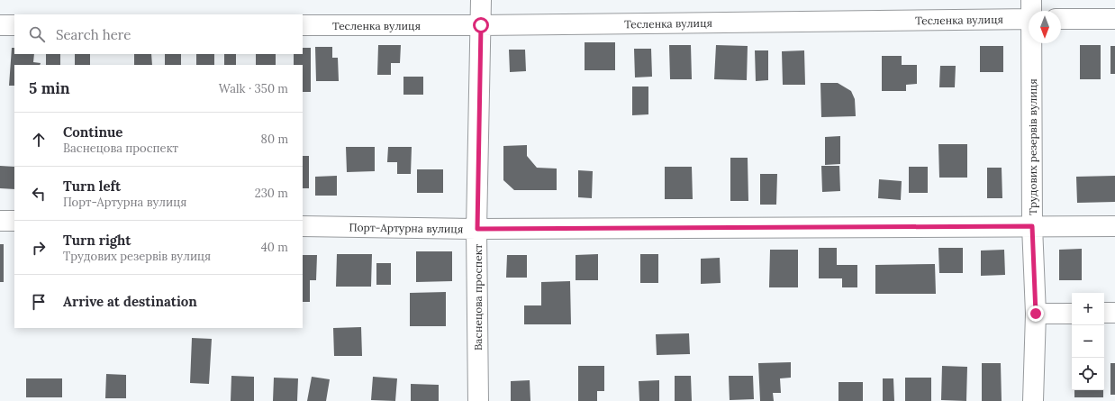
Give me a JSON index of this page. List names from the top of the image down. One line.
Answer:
{"streets":{"street":["Тесленка вулиця","Трудових резервів вулиця","Порт-Артурна вулиця","Васнецова проспект"]},"crossings":[["Тесленка вулиця","Васнецова проспект"],["Трудових резервів вулиця","Порт-Артурна вулиця"],["Порт-Артурна вулиця","Васнецова проспект"]],"north":"bottom","page":{"search":"Search here","heading":["5 min","Walk · 350 m"],"list":[["Continue","Васнецова проспект","80 m"],["Turn left","Порт-Артурна вулиця","230 m"],["Turn right","Трудових резервів вулиця","40 m"],"Arrive at destination"],"map_buttons":["+","−"]}}
